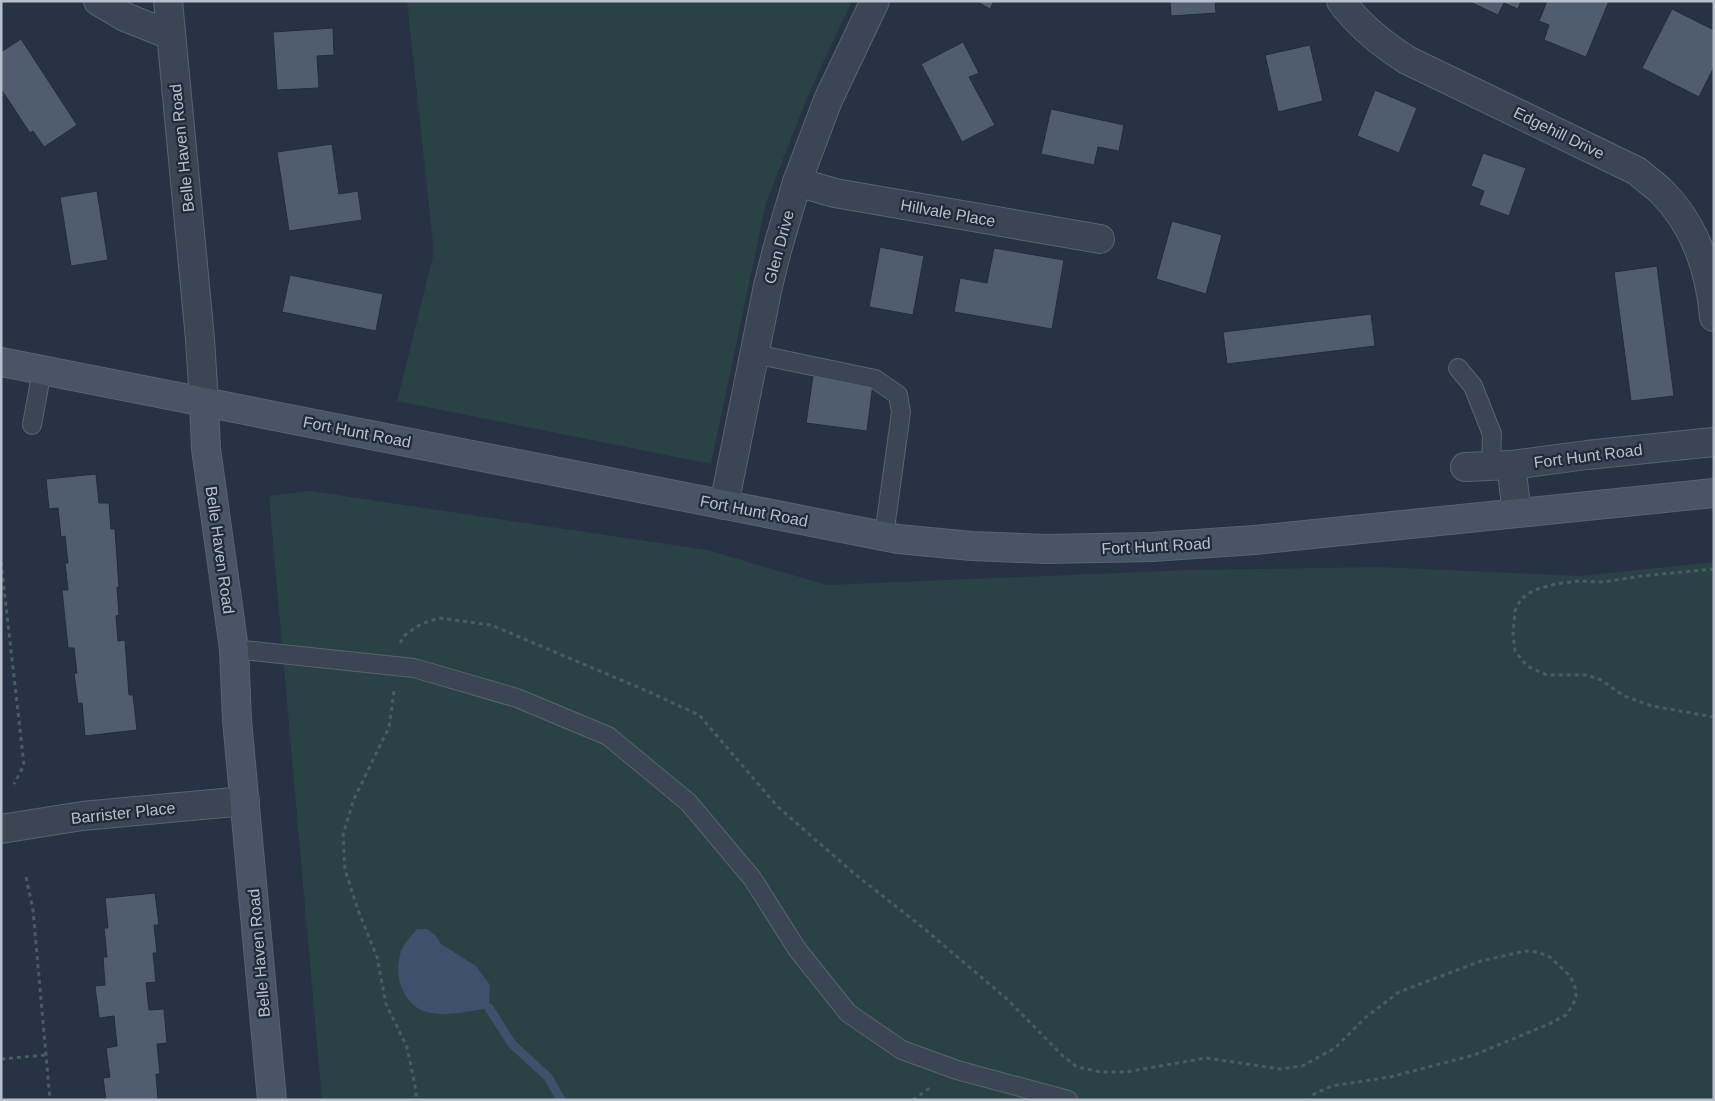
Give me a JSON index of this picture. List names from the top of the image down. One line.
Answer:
{"streets":{"main road":["Belle Haven Road","Fort Hunt Road"],"street":["Edgehill Drive","Hillvale Place","Glen Drive","Barrister Place"]},"crossings":[["Belle Haven Road","Fort Hunt Road"],["Belle Haven Road","Barrister Place"],["Hillvale Place","Glen Drive"],["Glen Drive","Fort Hunt Road"]]}
